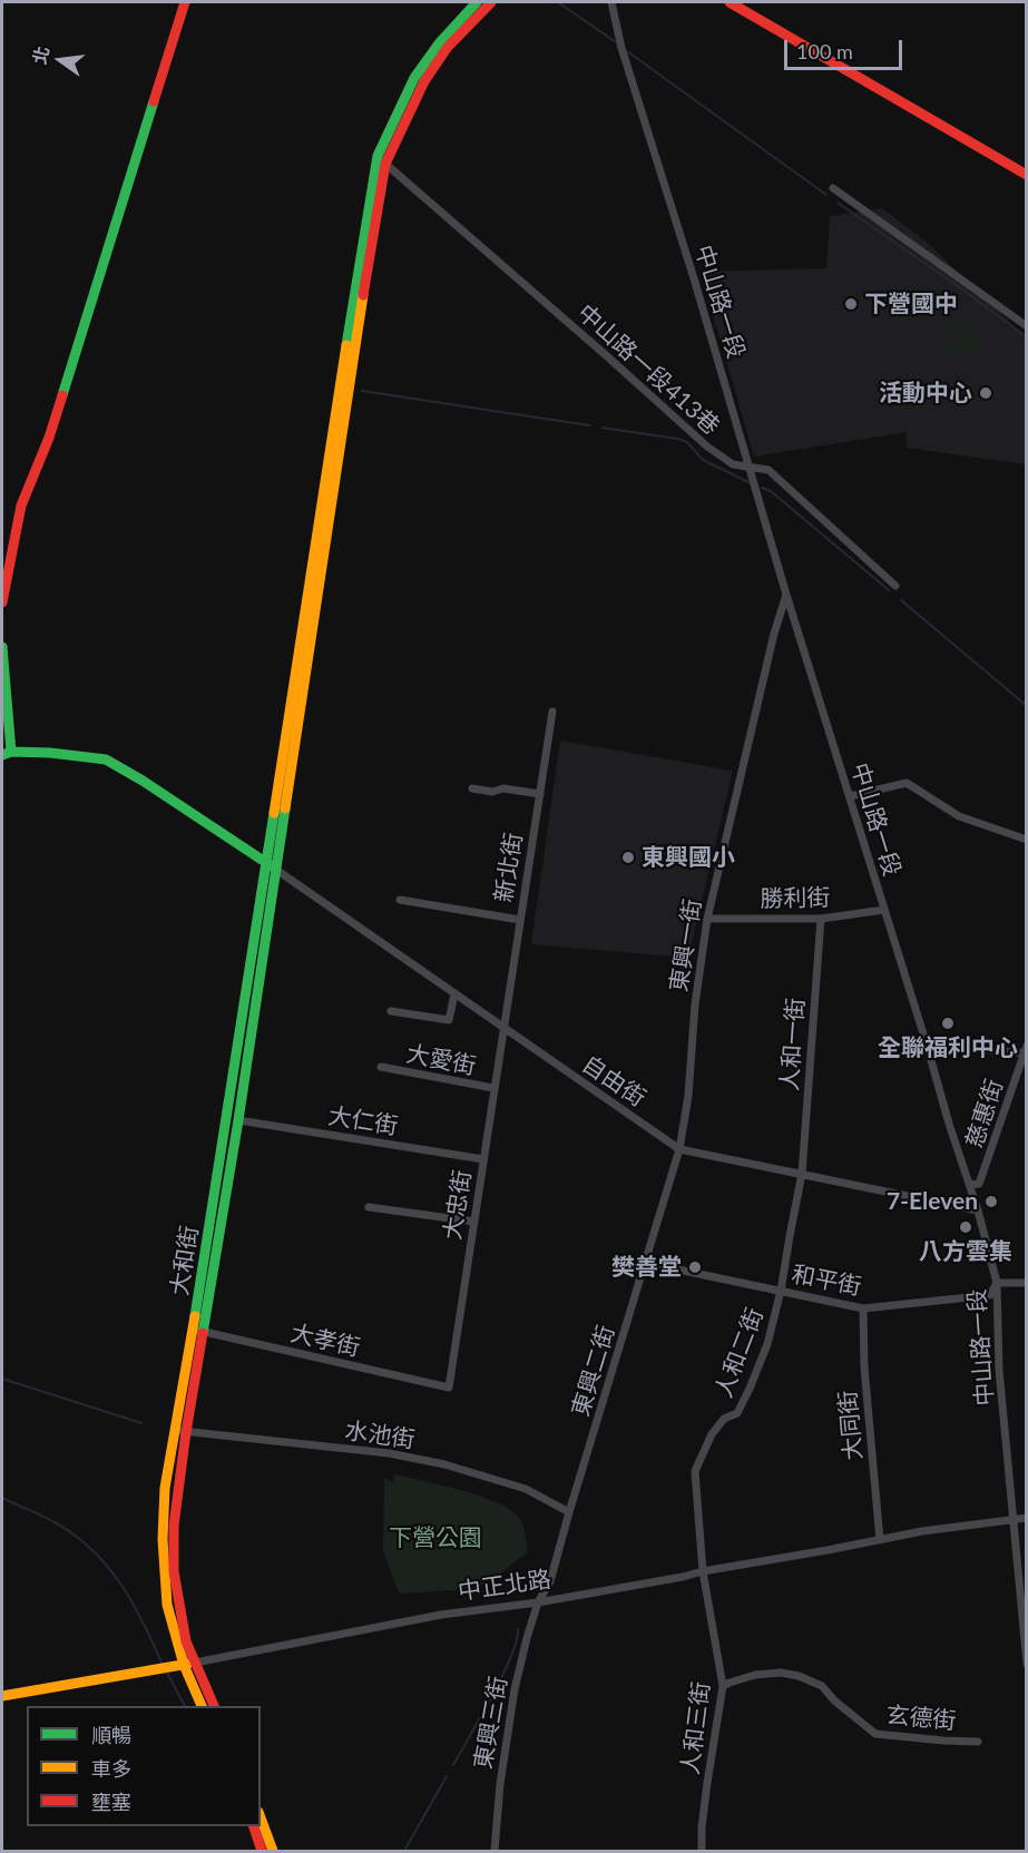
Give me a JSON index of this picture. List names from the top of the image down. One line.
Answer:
{"streets":{"main road":["大和街","中正北路"],"street":["中山路一段","中山路一段413巷","新北街","勝利街","東興一街","人和一街","大愛街","自由街","慈惠街","大仁街","大忠街","和平街","大孝街","人和二街","東興二街","大同街","水池街","玄德街","東興三街","人和三街"]},"crossings":[["中山路一段","中山路一段413巷"],["中山路一段","勝利街"],["中山路一段","東興一街"],["中山路一段","自由街"],["中山路一段","慈惠街"],["中山路一段","和平街"],["中山路一段","中正北路"],["新北街","自由街"],["新北街","大忠街"],["勝利街","東興一街"],["勝利街","人和一街"],["東興一街","自由街"],["東興一街","東興二街"],["人和一街","自由街"],["人和一街","人和二街"],["大愛街","大忠街"],["自由街","大忠街"],["自由街","大和街"],["自由街","人和二街"],["自由街","東興二街"],["大仁街","大忠街"],["大仁街","大和街"],["大忠街","大孝街"],["大和街","大孝街"],["大和街","水池街"],["大和街","中正北路"],["和平街","人和二街"],["和平街","東興二街"],["和平街","大同街"],["人和二街","中正北路"],["人和二街","人和三街"],["東興二街","水池街"],["東興二街","中正北路"],["東興二街","東興三街"],["大同街","中正北路"],["中正北路","東興三街"],["中正北路","人和三街"],["玄德街","人和三街"]],"parks":["下營公園"],"places":["下營國中","活動中心","東興國小","全聯福利中心","7-Eleven","八方雲集","樊善堂"],"legend":["順暢","車多","壅塞"],"scale_bar":"100 m","north":"left"}
